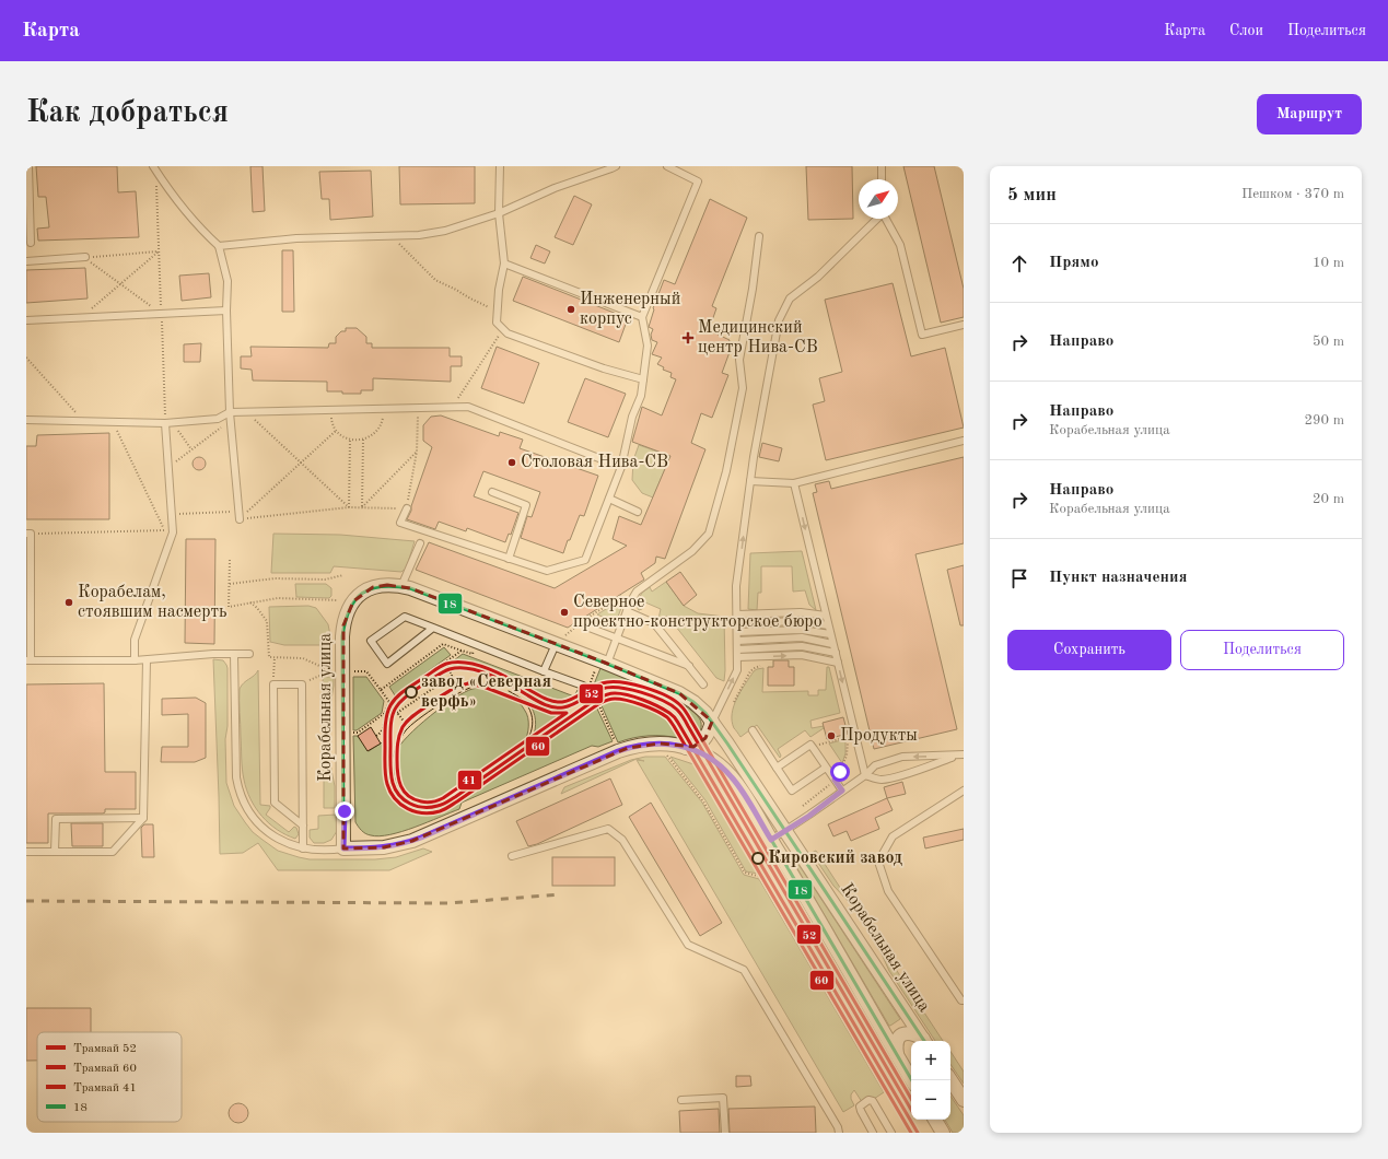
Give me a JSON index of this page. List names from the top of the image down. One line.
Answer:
{"streets":{"street":["Корабельная улица"]},"places":{"other":["Инженерный корпус","Столовая Нива-СВ","Корабелам, стоявшим насмерть","Северное проектно-конструкторское бюро","завод «Северная верфь»","Продукты","Кировский завод"],"health":["Медицинский центр Нива-СВ"]},"lines":["transit line 18","tram line 60","tram line 52","tram line 41"],"legend":["Трамвай 52","Трамвай 60","Трамвай 41","18"],"north":"top right","page":{"header":"Карта","nav":["Карта","Слои","Поделиться"],"buttons":["Маршрут",["Сохранить","Поделиться"]],"title":"Как добраться","heading":["5 мин","Пешком · 370 m"],"list":[["Прямо","10 m"],["Направо","50 m"],["Направо","Корабельная улица","290 m"],["Направо","Корабельная улица","20 m"],"Пункт назначения"],"map_buttons":["+","−"]}}
